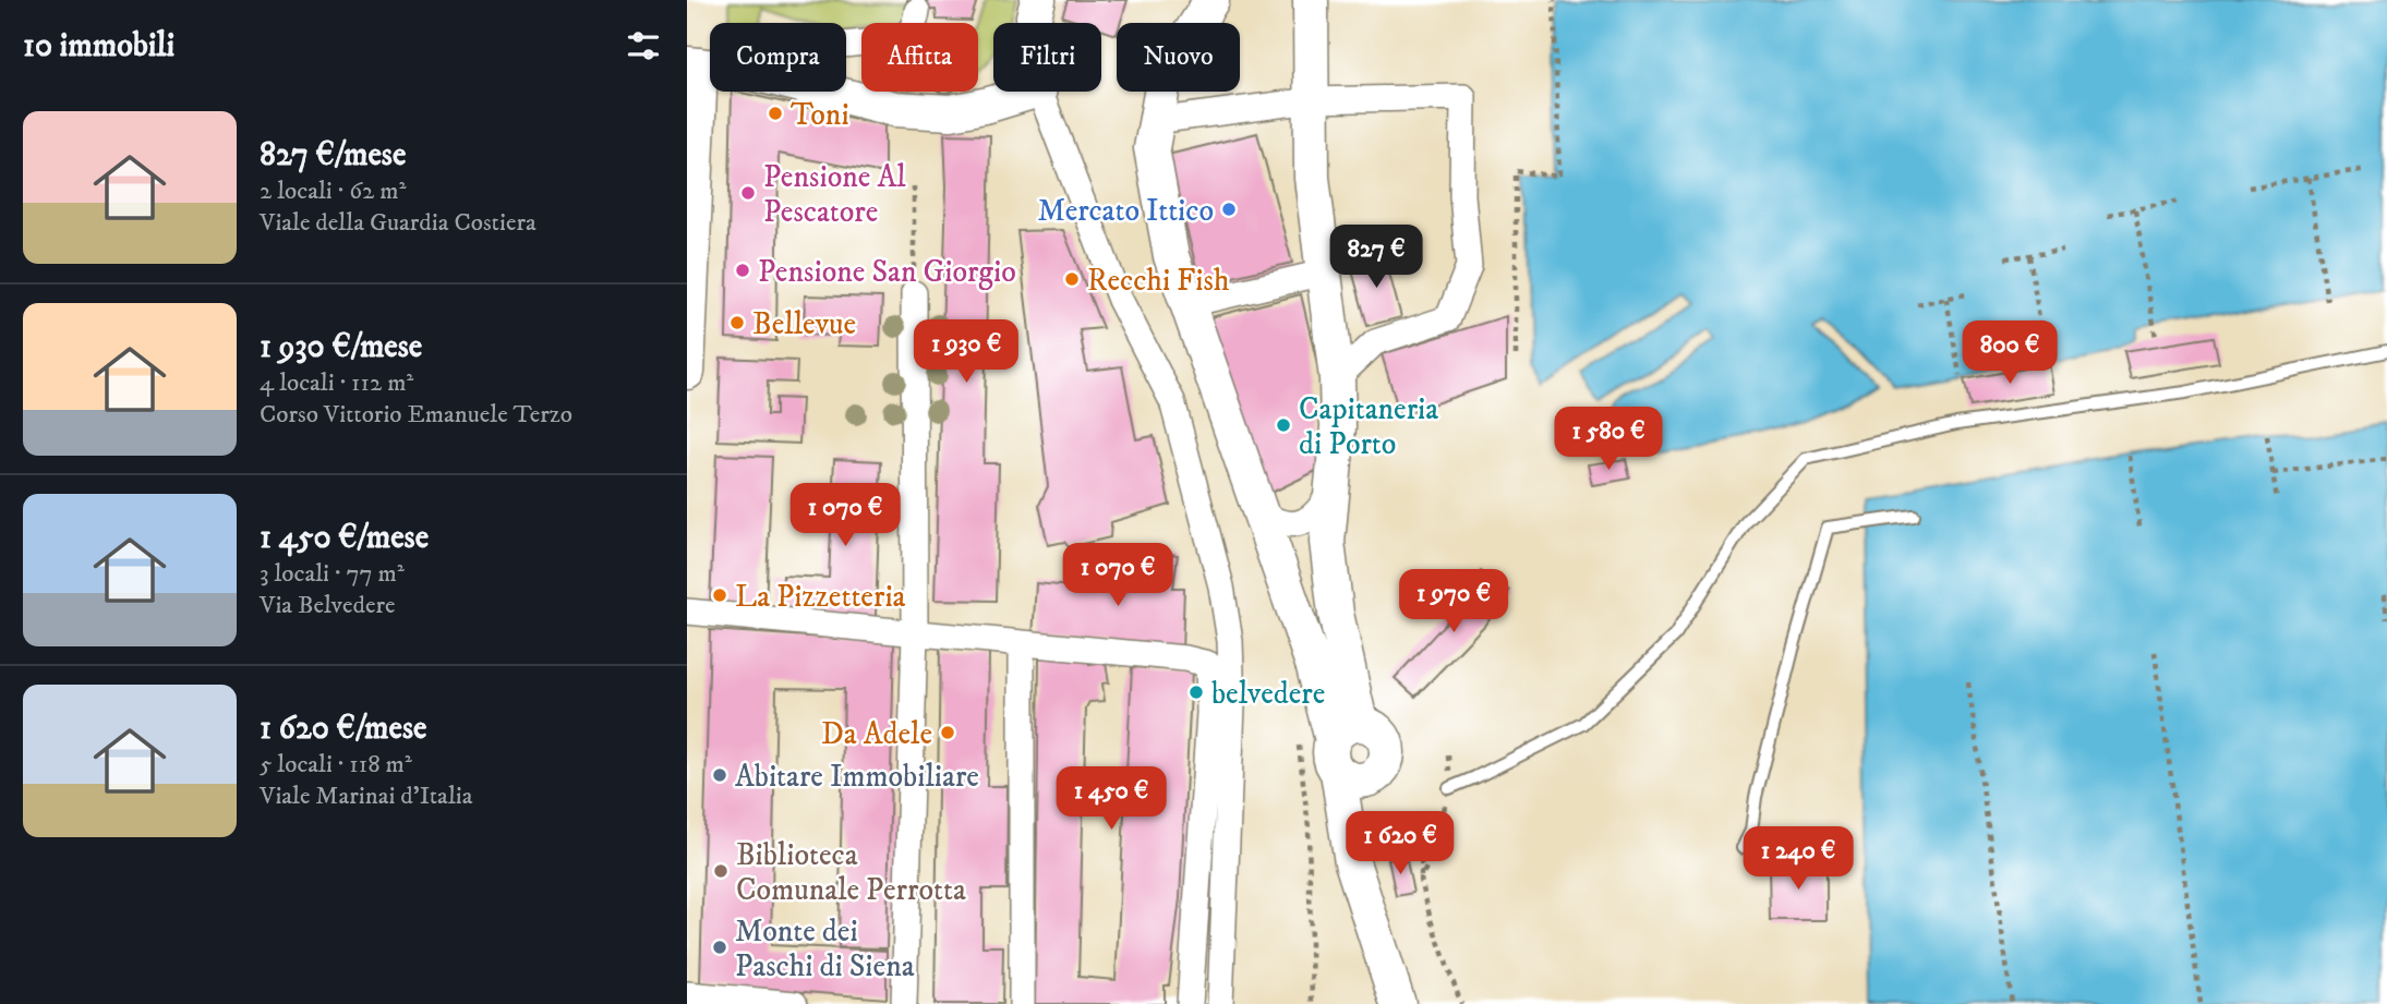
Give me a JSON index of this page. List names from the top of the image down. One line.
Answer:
{"places":["Toni","Pensione Al Pescatore","Mercato Ittico","Pensione San Giorgio","Recchi Fish","Bellevue","Capitaneria di Porto","La Pizzetteria","belvedere","Da Adele","Abitare Immobiliare","Biblioteca Comunale Perrotta","Monte dei Paschi di Siena"],"page":{"heading":"10 immobili","chip":["Compra","Affitta","Filtri","Nuovo"],"list":[{"name":"827 €/mese","note":"2 locali · 62 m² · Viale della Guardia Costiera"},{"name":"1 930 €/mese","note":"4 locali · 112 m² · Corso Vittorio Emanuele Terzo"},{"name":"1 450 €/mese","note":"3 locali · 77 m² · Via Belvedere"},{"name":"1 620 €/mese","note":"5 locali · 118 m² · Viale Marinai d'Italia"}],"price":["827 €","1 930 €","800 €","1 580 €","1 070 €","1 070 €","1 970 €","1 450 €","1 620 €","1 240 €"]}}
